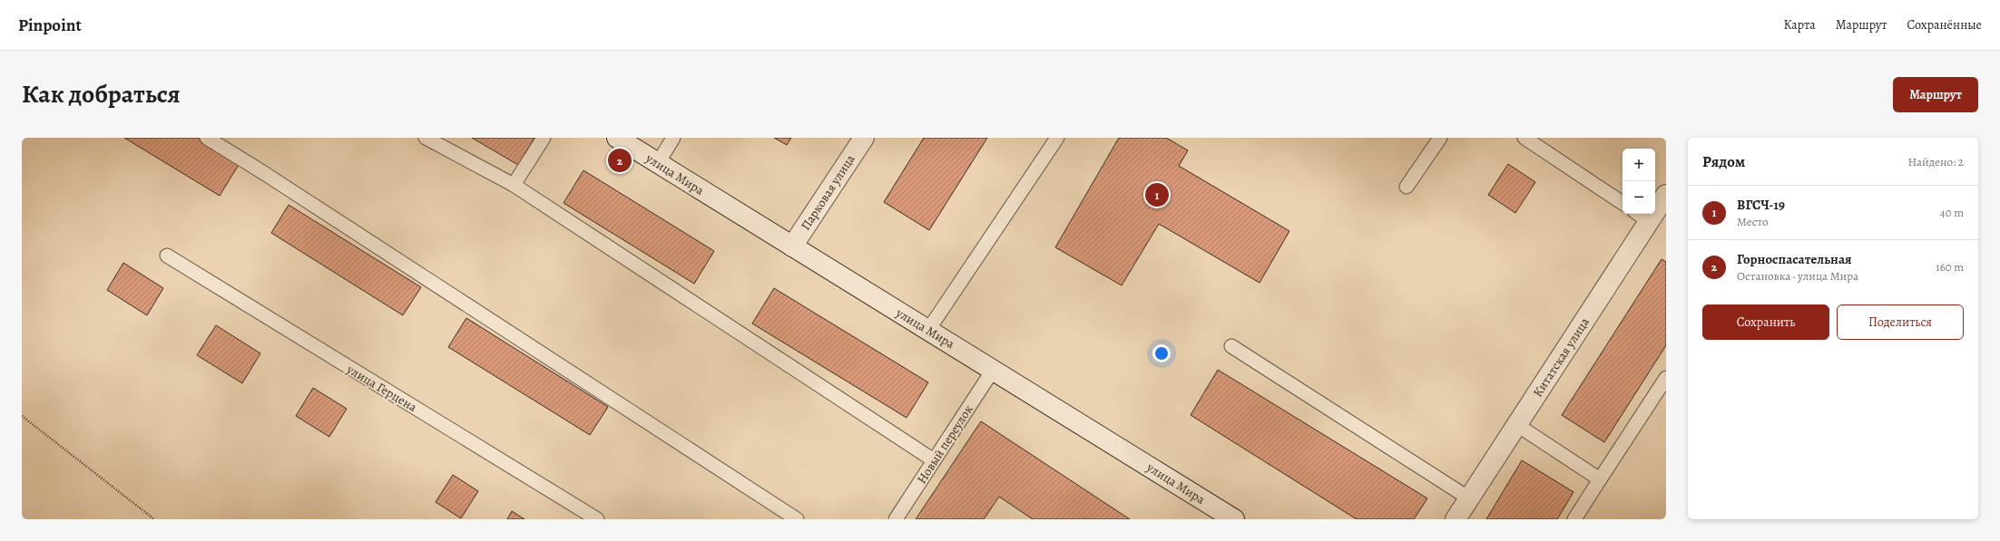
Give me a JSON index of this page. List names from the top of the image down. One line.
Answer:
{"streets":{"main road":["улица Мира","Парковая улица","Китатская улица"],"lane":["улица Герцена","Новый переулок"]},"crossings":[["улица Мира","Парковая улица"],["улица Мира","Новый переулок"]],"page":{"header":"Pinpoint","nav":["Карта","Маршрут","Сохранённые"],"title":"Как добраться","buttons":["Маршрут",["Сохранить","Поделиться"]],"heading":["Рядом","Найдено: 2"],"pins":["2","1"],"map_buttons":["+","−"],"list":[{"mark":"1","name":"ВГСЧ-19","note":"Место","value":"40 m"},{"mark":"2","name":"Горноспасательная","note":"Остановка · улица Мира","value":"160 m"}]}}
